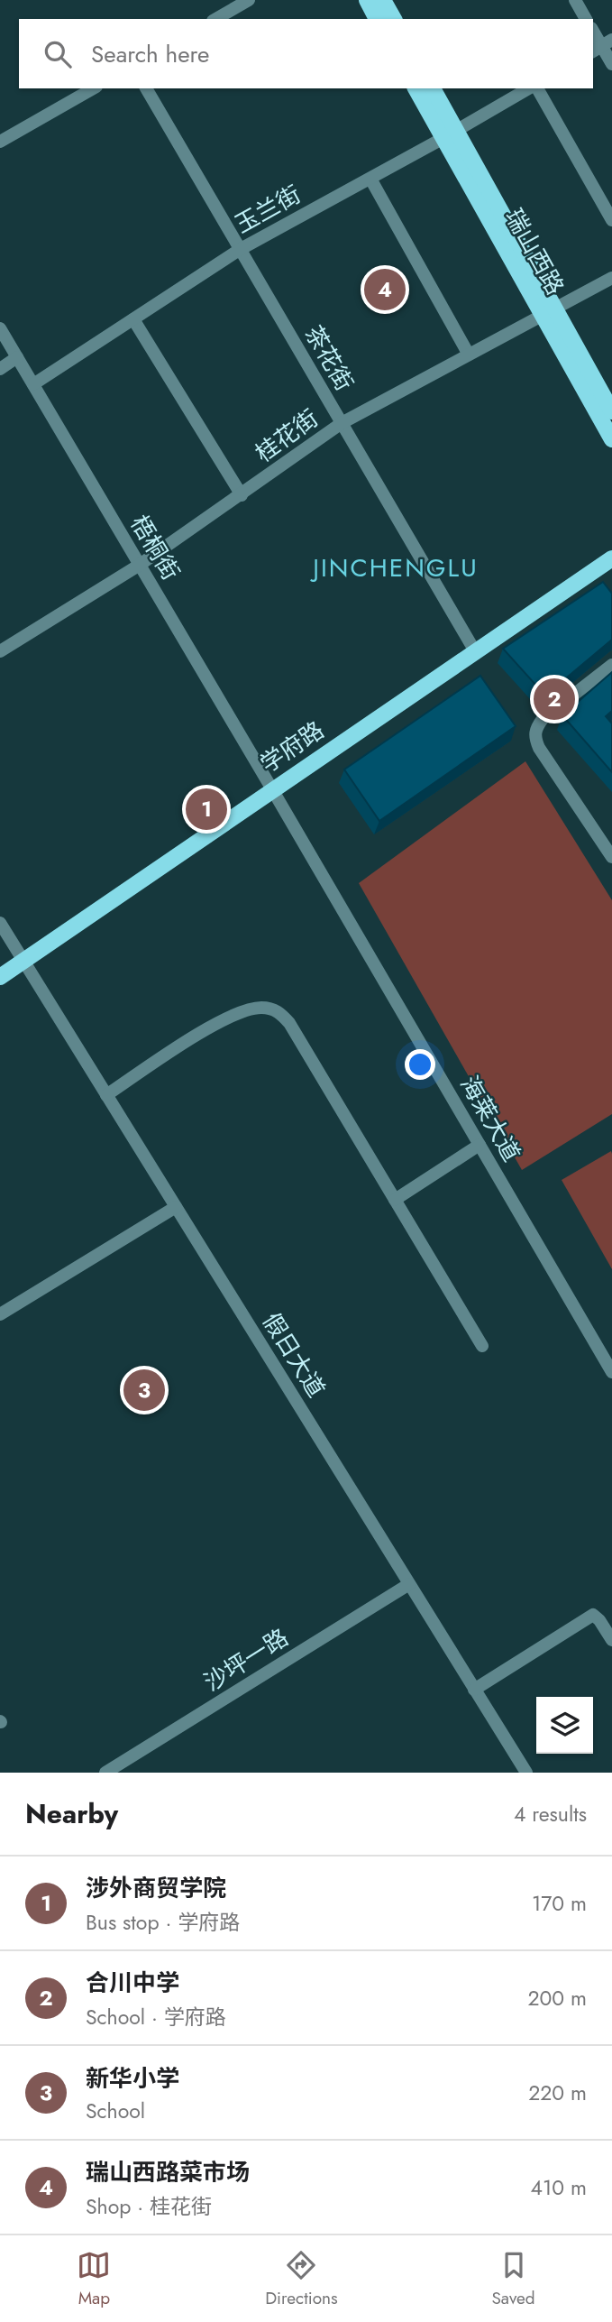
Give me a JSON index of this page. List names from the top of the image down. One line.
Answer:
{"streets":{"main road":["瑞山西路","学府路"],"street":["玉兰街","茶花街","桂花街","梧桐街","海莱大道","假日大道","沙坪一路"]},"crossings":[["玉兰街","瑞山西路"],["玉兰街","茶花街"],["玉兰街","梧桐街"],["瑞山西路","桂花街"],["茶花街","桂花街"],["茶花街","学府路"],["桂花街","梧桐街"],["梧桐街","学府路"],["梧桐街","海莱大道"],["学府路","海莱大道"],["学府路","假日大道"],["假日大道","沙坪一路"]],"districts":["JINCHENGLU"],"page":{"search":"Search here","pins":["4","2","1","3"],"heading":["Nearby","4 results"],"list":[{"mark":"1","name":"涉外商贸学院","note":"Bus stop · 学府路","value":"170 m"},{"mark":"2","name":"合川中学","note":"School · 学府路","value":"200 m"},{"mark":"3","name":"新华小学","note":"School","value":"220 m"},{"mark":"4","name":"瑞山西路菜市场","note":"Shop · 桂花街","value":"410 m"}],"nav":["Map","Directions","Saved"]}}
